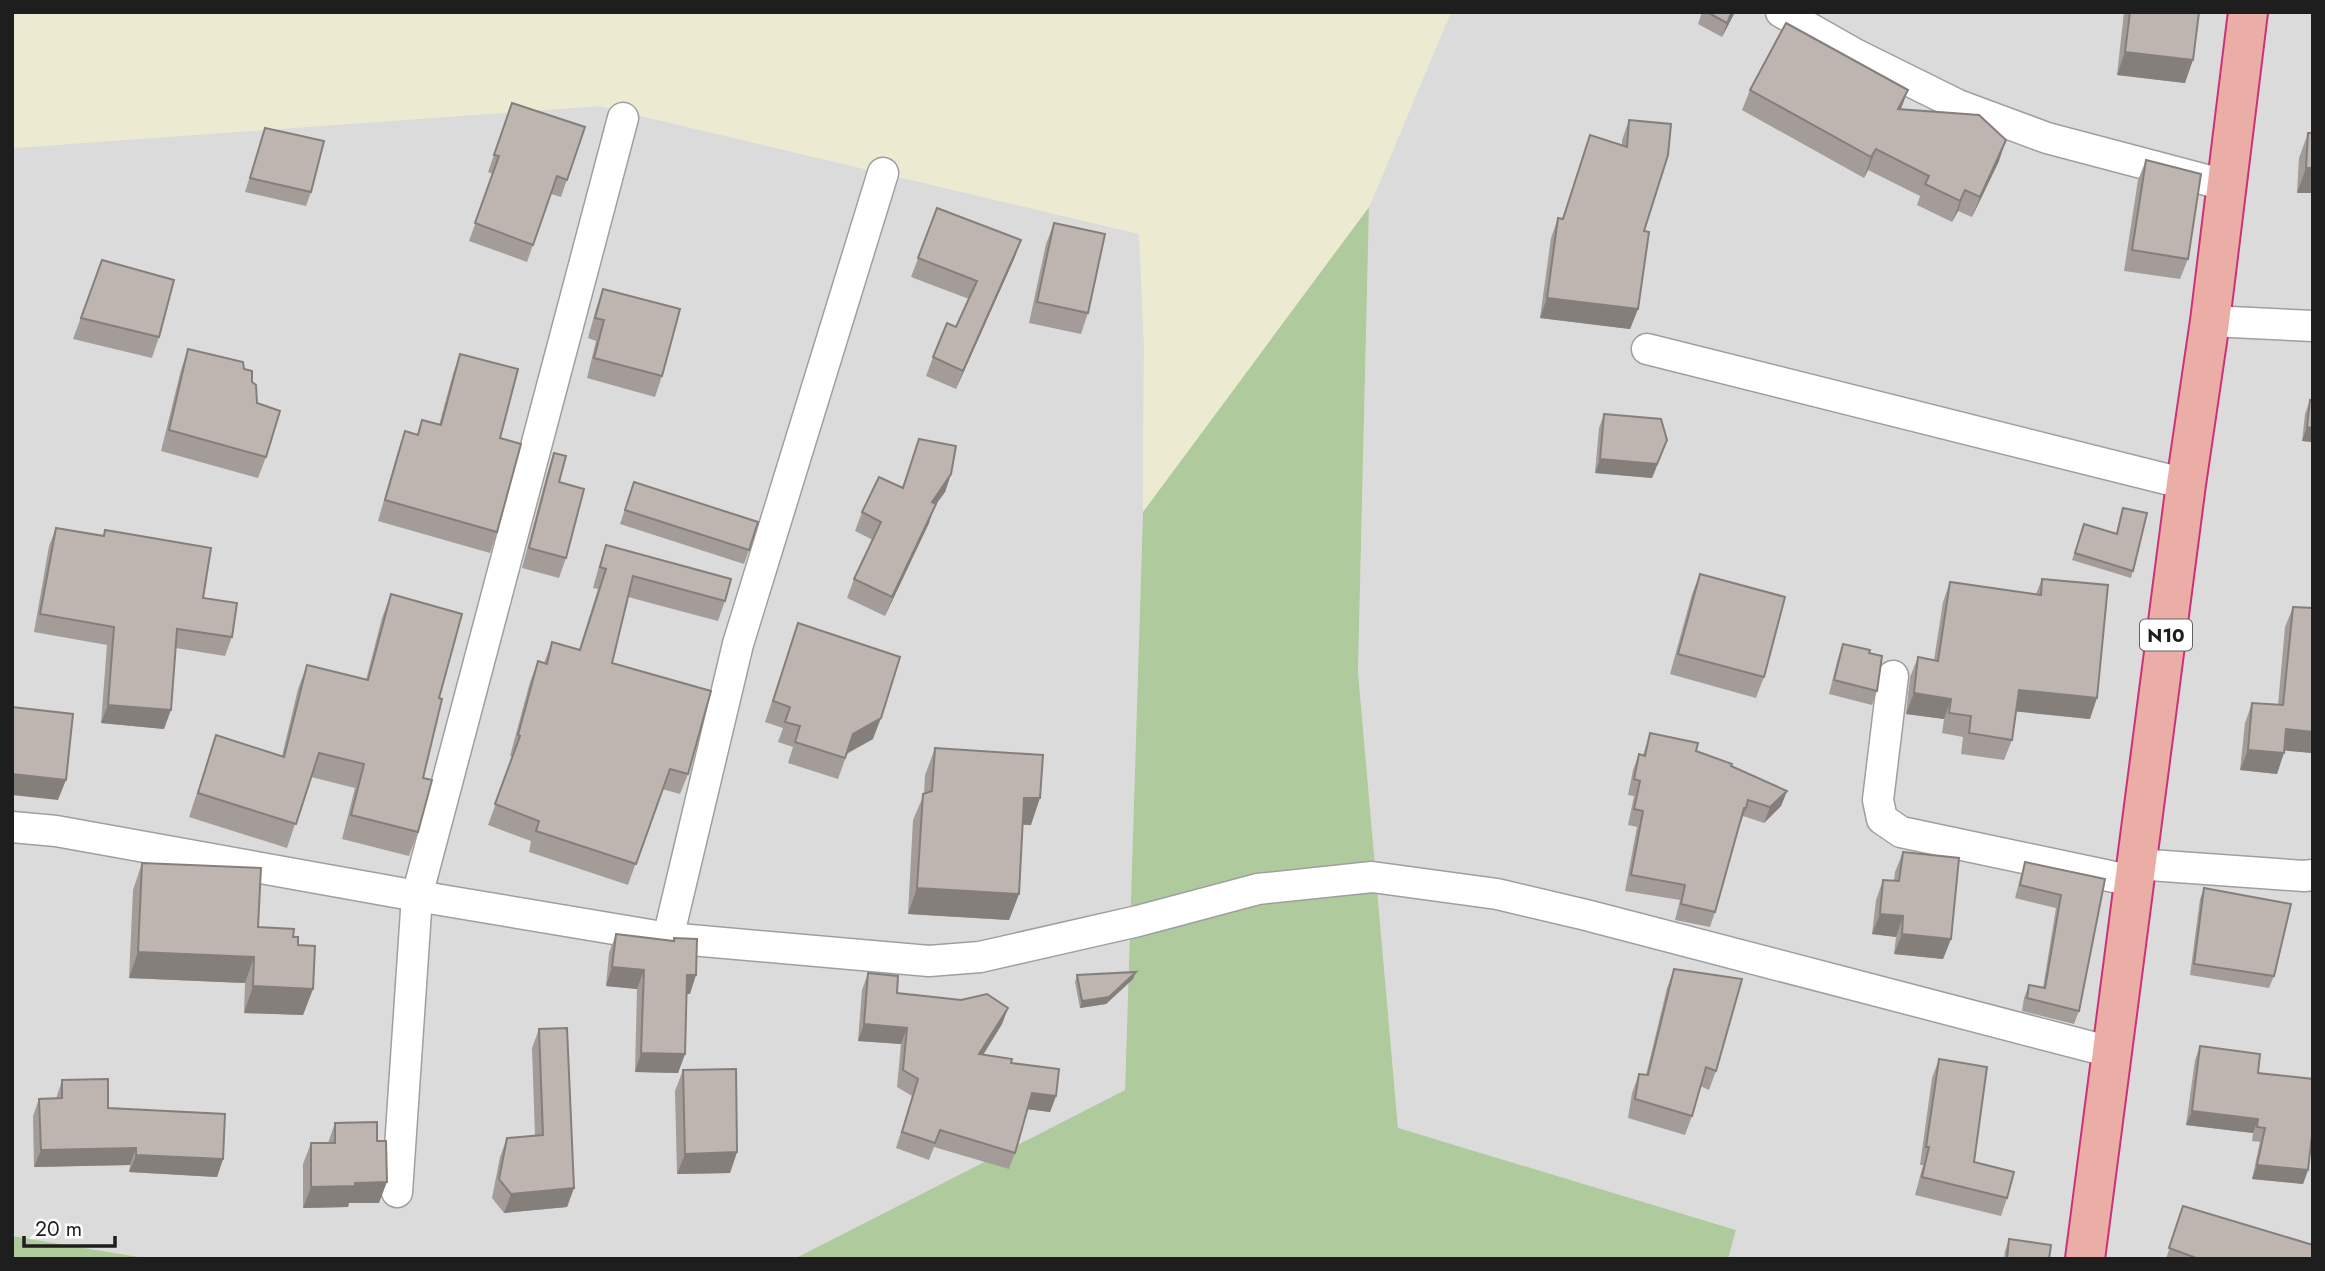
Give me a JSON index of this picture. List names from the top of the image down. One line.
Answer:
{"streets":{"highway":["N10"]},"scale_bar":"20 m"}
